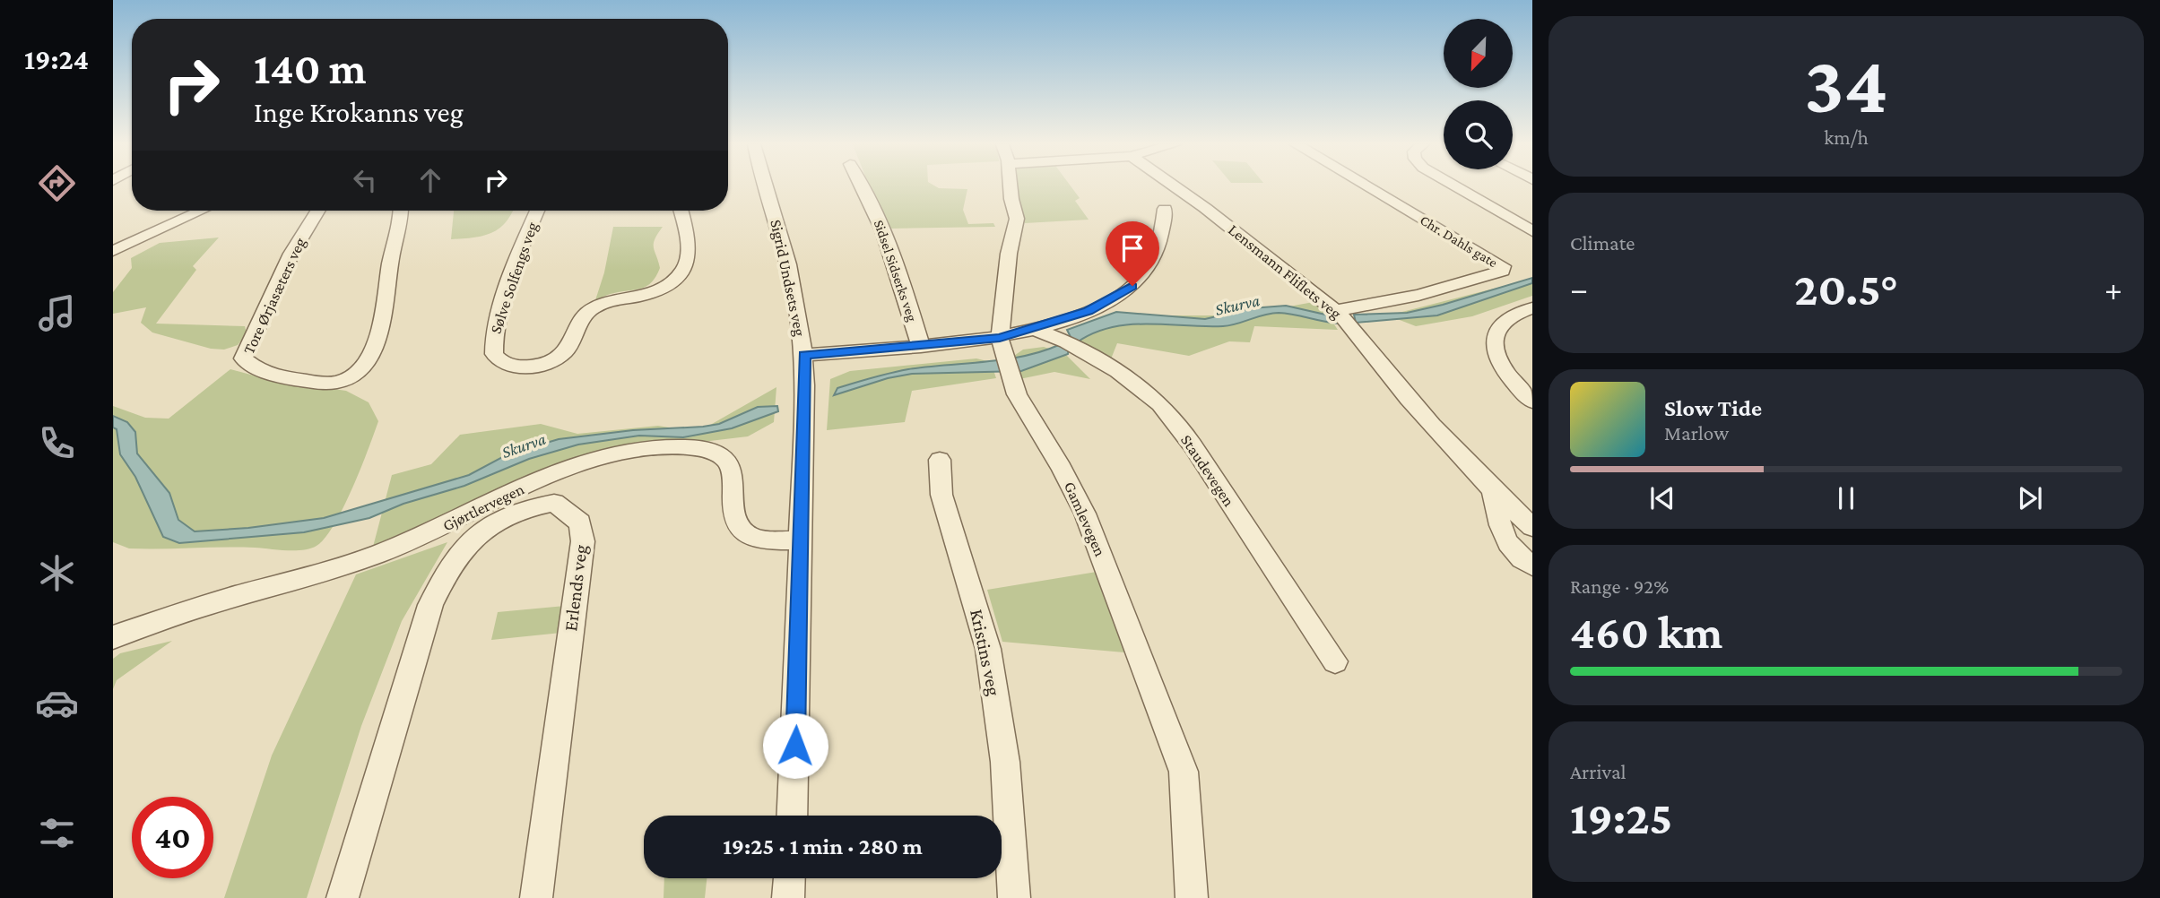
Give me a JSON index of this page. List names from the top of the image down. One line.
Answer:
{"streets":{"street":["Chr. Dahls gate","Sidsel Sidserks veg","Lensmann Fliflets veg","Sølve Solfengs veg","Sigrid Undsets veg","Tore Ørjasæters veg","Staudevegen","Gjørtlervegen","Gamlevegen","Erlends veg","Kristins veg"]},"crossings":[["Chr. Dahls gate","Lensmann Fliflets veg"],["Sigrid Undsets veg","Gjørtlervegen"]],"water":["Skurva"],"north":"bottom left","page":{"tabs":"19:24","tile":[["34","km/h"],"Climate",["Range · 92%","460 km"],["Arrival","19:25"]],"turn":["140 m","Inge Krokanns veg"],"heat":["−","20.5°","+"],"song":["Slow Tide","Marlow"],"limit":"40","trip":"19:25 · 1 min · 280 m"}}
